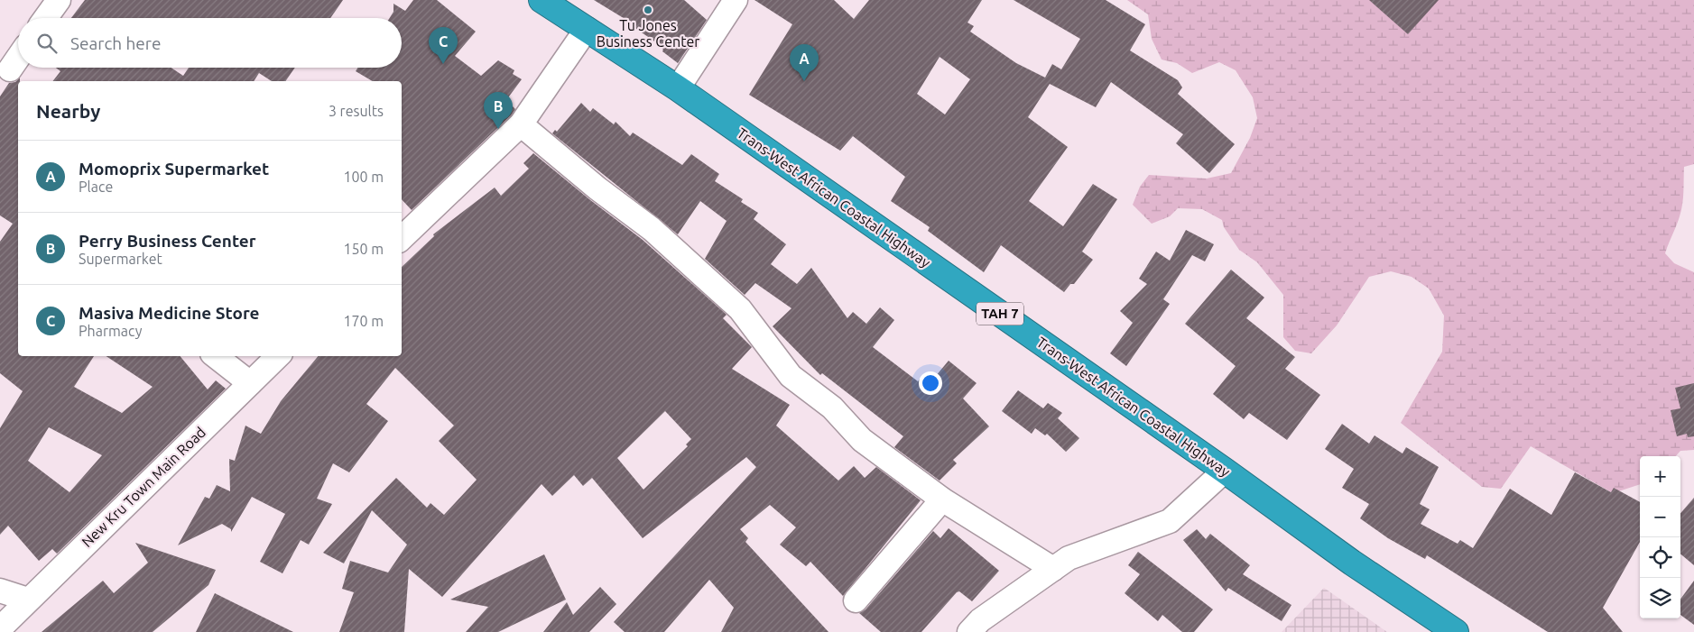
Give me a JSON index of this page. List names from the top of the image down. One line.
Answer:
{"streets":{"highway":["Trans-West African Coastal Highway","TAH 7"],"street":["New Kru Town Main Road"]},"places":["Tu Jones Business Center"],"page":{"search":"Search here","pins":["C","A","B"],"heading":["Nearby","3 results"],"list":[{"mark":"A","name":"Momoprix Supermarket","note":"Place","value":"100 m"},{"mark":"B","name":"Perry Business Center","note":"Supermarket","value":"150 m"},{"mark":"C","name":"Masiva Medicine Store","note":"Pharmacy","value":"170 m"}],"map_buttons":["+","−"]}}
